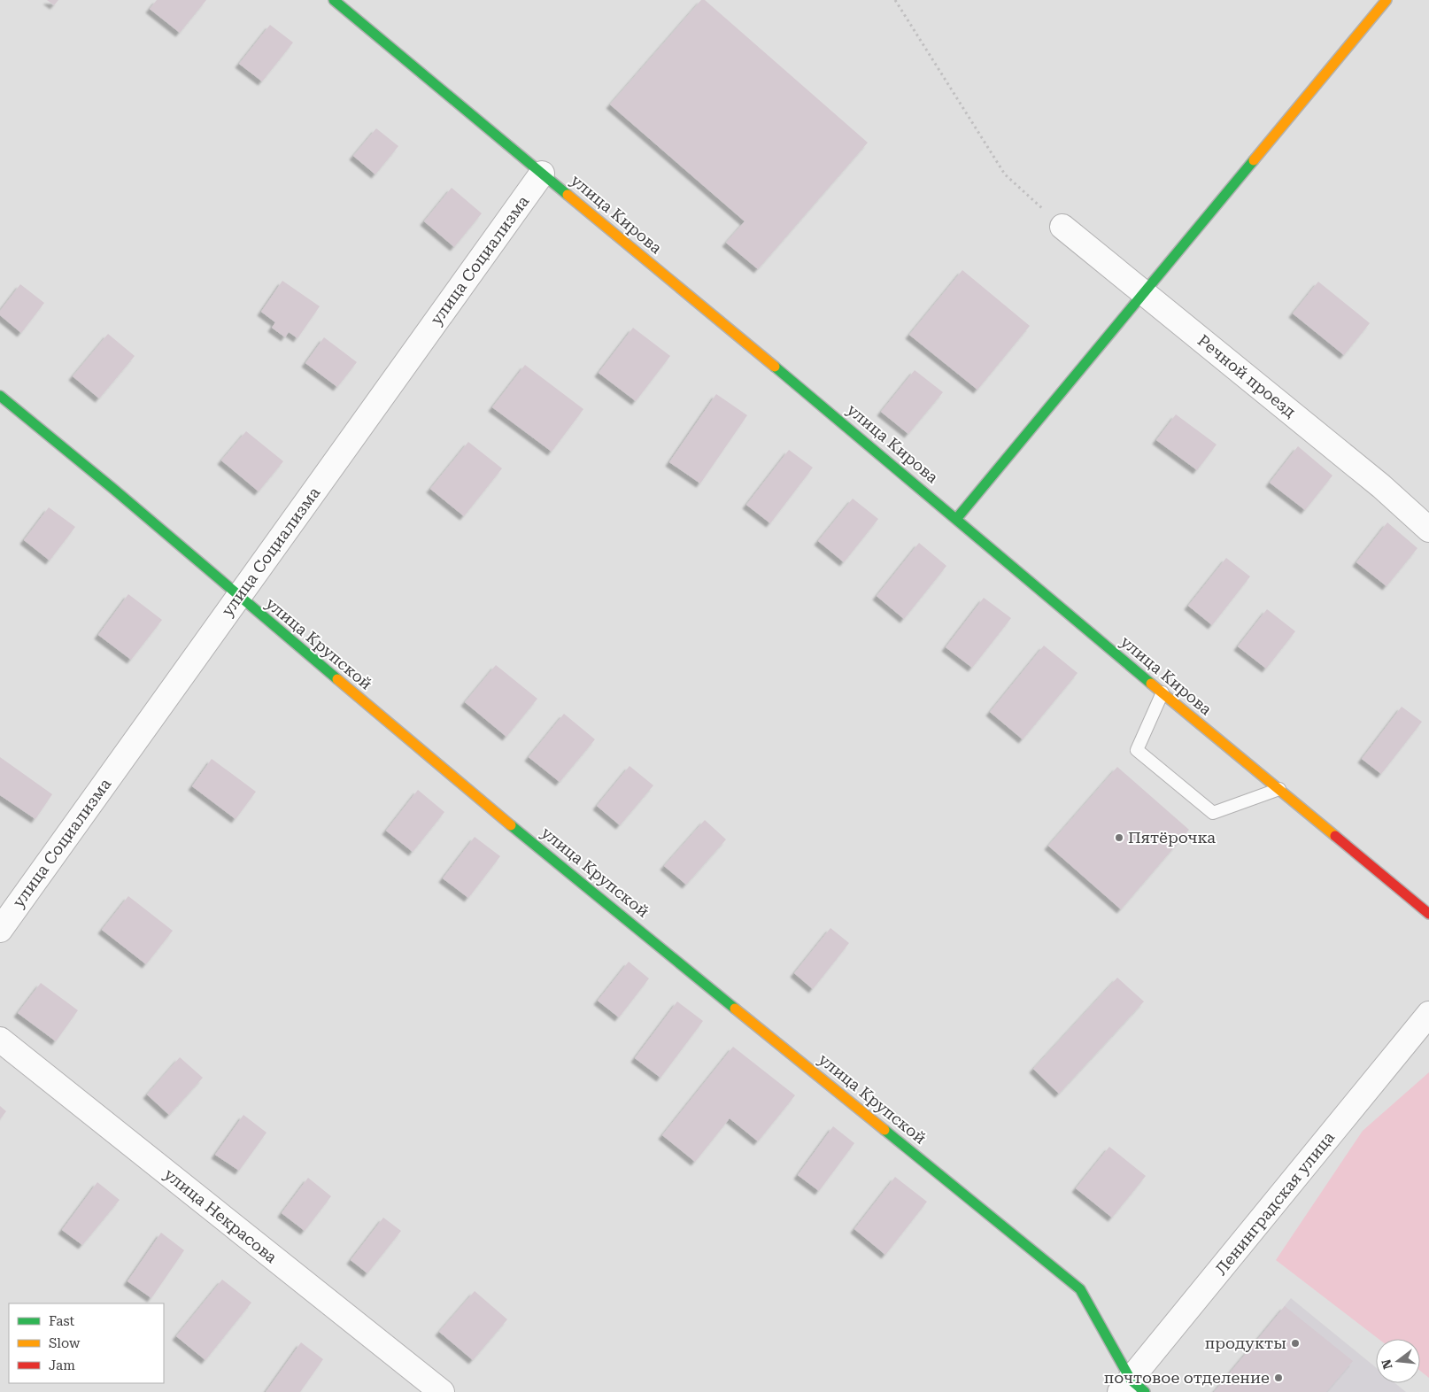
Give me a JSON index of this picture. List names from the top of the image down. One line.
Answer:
{"streets":{"street":["улица Кирова","улица Социализма","Речной проезд","улица Крупской","Ленинградская улица","улица Некрасова"]},"crossings":[["улица Кирова","улица Социализма"],["улица Социализма","улица Крупской"],["улица Крупской","Ленинградская улица"]],"places":["Пятёрочка","продукты","почтовое отделение"],"legend":["Fast","Slow","Jam"],"north":"left"}
